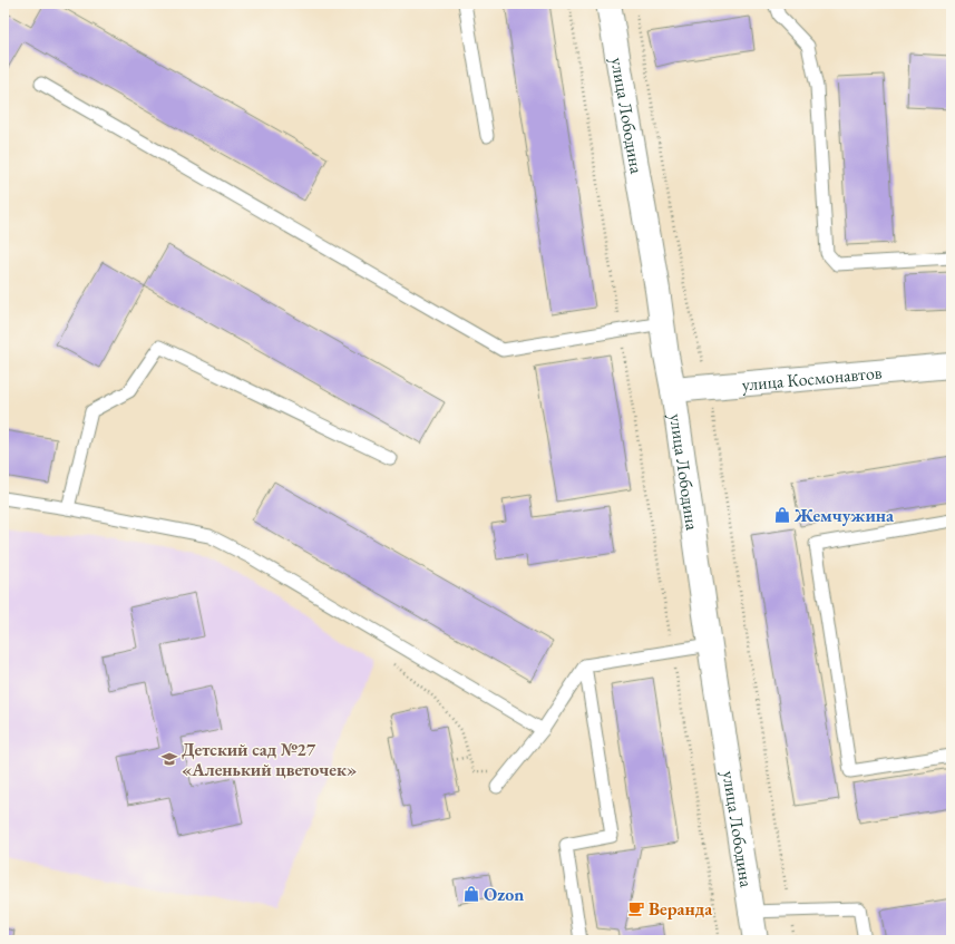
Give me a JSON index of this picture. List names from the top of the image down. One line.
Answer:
{"streets":{"street":["улица Лободина","улица Космонавтов"]},"crossings":[["улица Лободина","улица Космонавтов"]],"places":{"shop":["Жемчужина","Ozon"],"school or university":["Детский сад №27 «Аленький цветочек»"],"cafe":["Веранда"]}}
